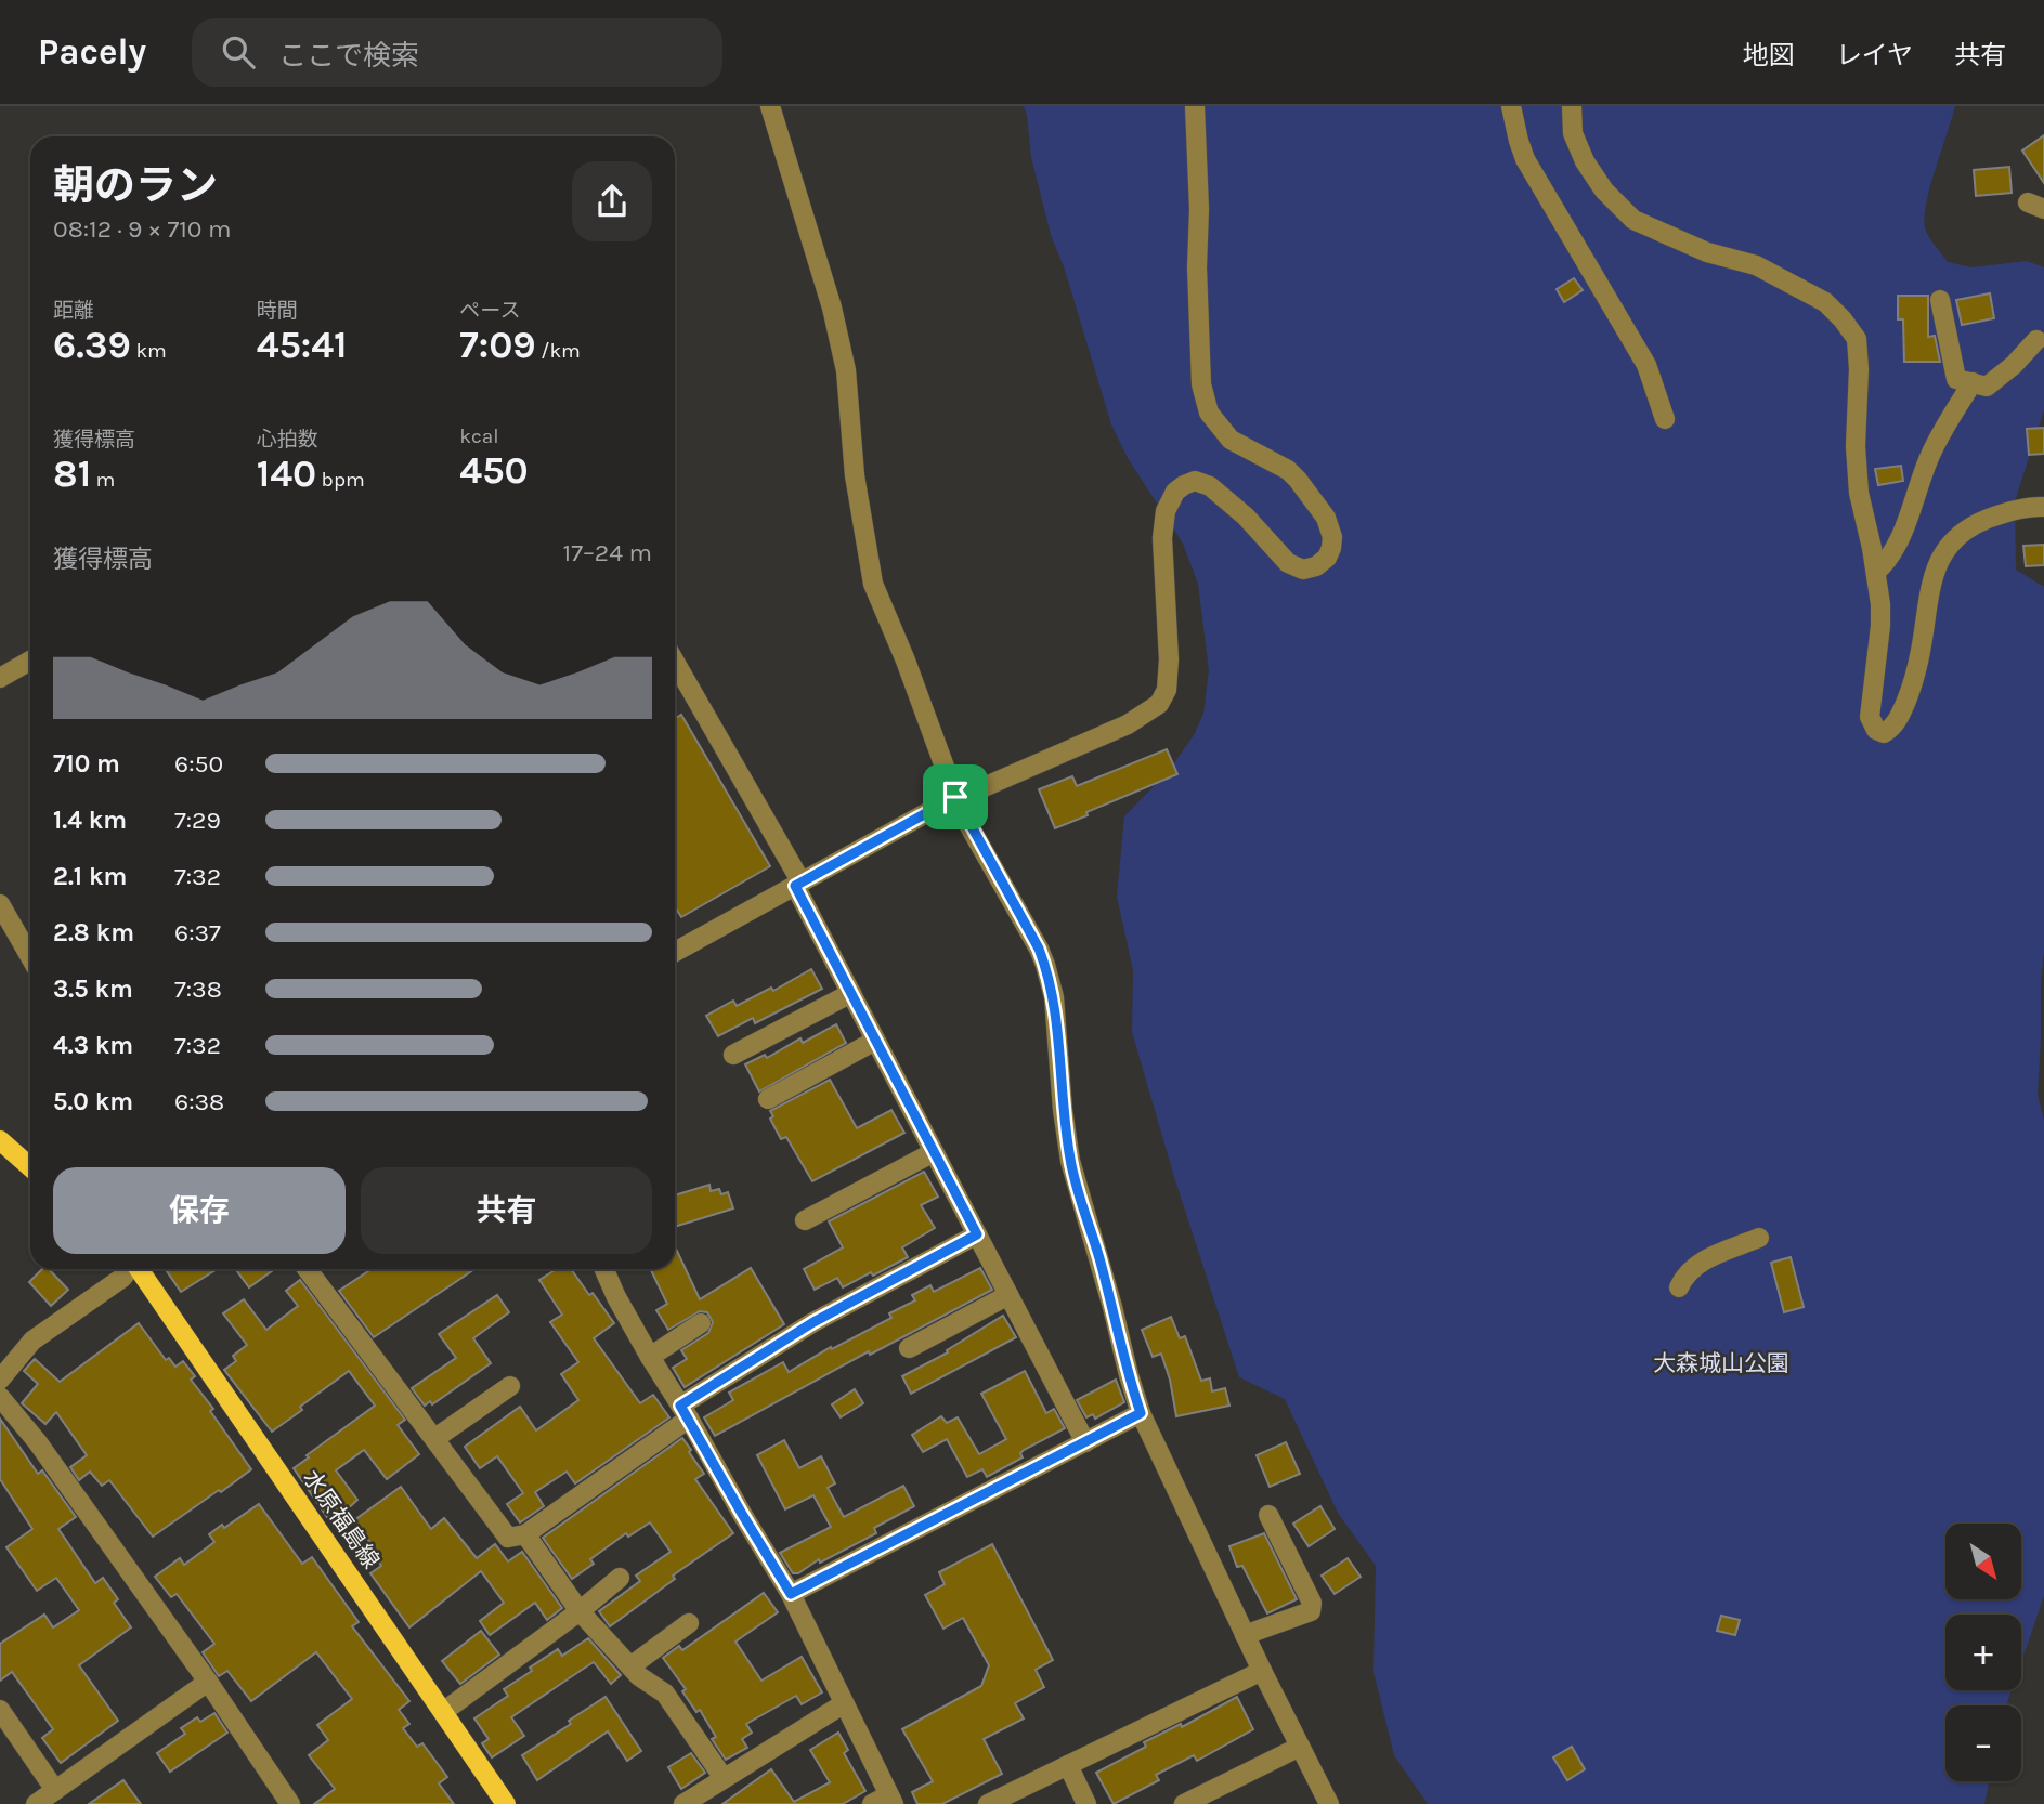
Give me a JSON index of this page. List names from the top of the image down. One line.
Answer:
{"streets":{"main road":["水原福島線"]},"parks":["大森城山公園"],"north":"bottom right","page":{"header":"Pacely","search":"ここで検索","nav":["地図","レイヤ","共有"],"heading":["朝のラン","08:12 · 9 × 710 m"],"stats":[["距離","6.39 km"],["時間","45:41"],["ペース","7:09 /km"],["獲得標高","81 m"],["心拍数","140 bpm"],["kcal","450"]],"chart":["獲得標高","17–24 m"],"list":[{"name":"710 m","note":"6:50"},{"name":"1.4 km","note":"7:29"},{"name":"2.1 km","note":"7:32"},{"name":"2.8 km","note":"6:37"},{"name":"3.5 km","note":"7:38"},{"name":"4.3 km","note":"7:32"},{"name":"5.0 km","note":"6:38"}],"buttons":["保存","共有"],"map_buttons":["+","−"]}}
